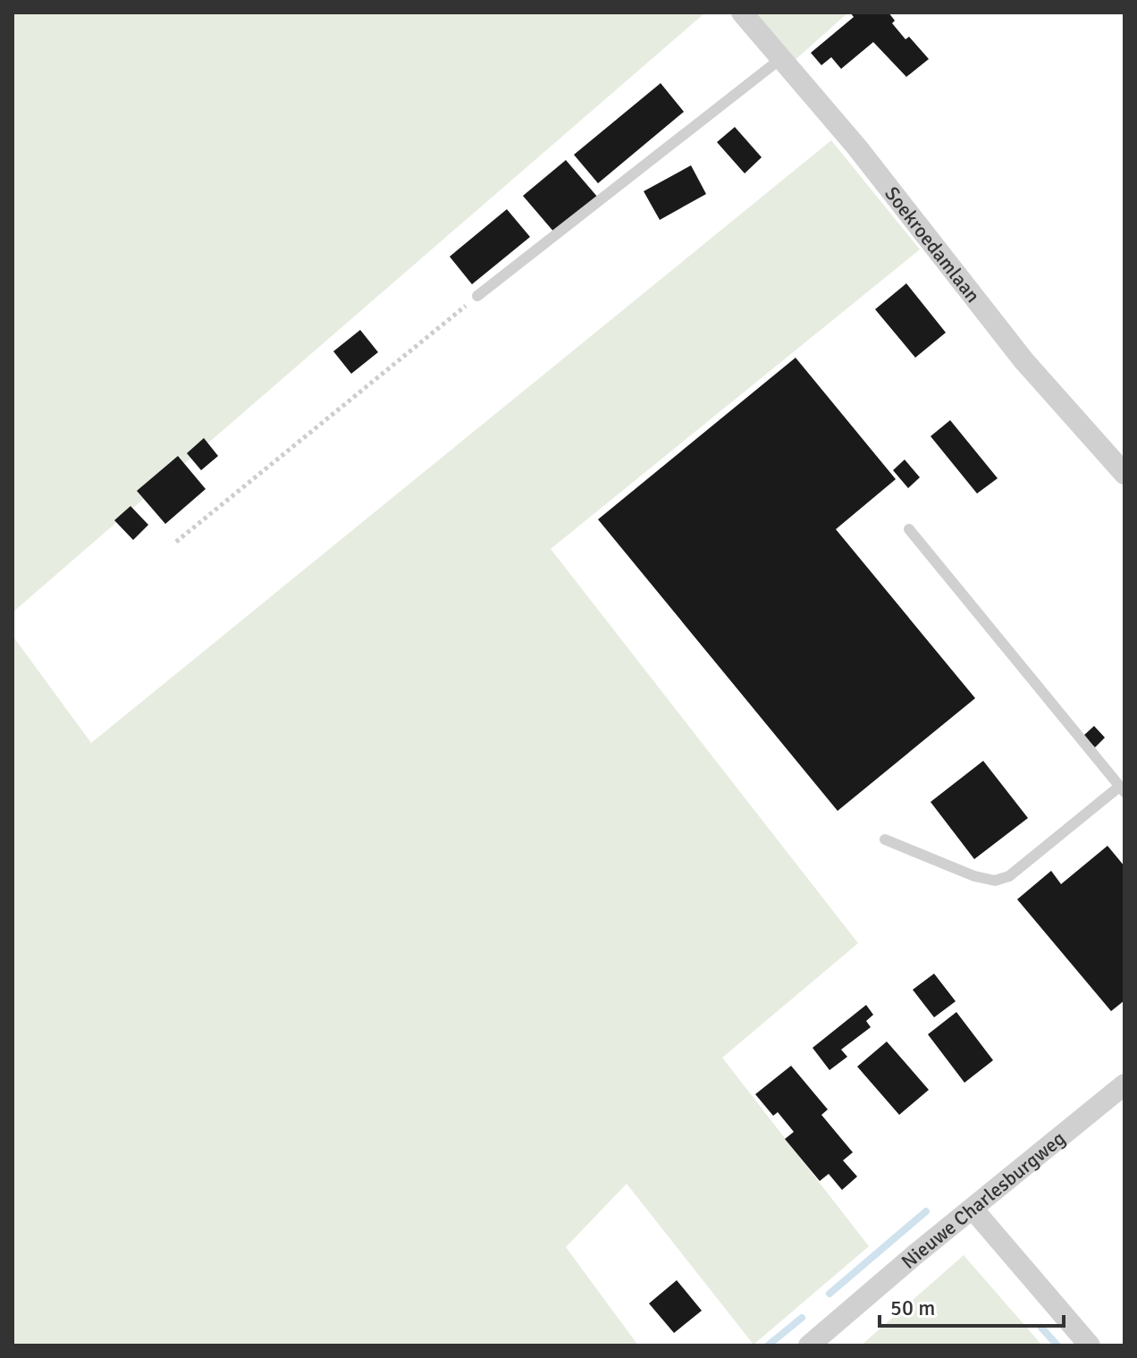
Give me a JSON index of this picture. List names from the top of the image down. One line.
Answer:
{"streets":{"street":["Soekroedamlaan","Nieuwe Charlesburgweg"]},"scale_bar":"50 m"}
